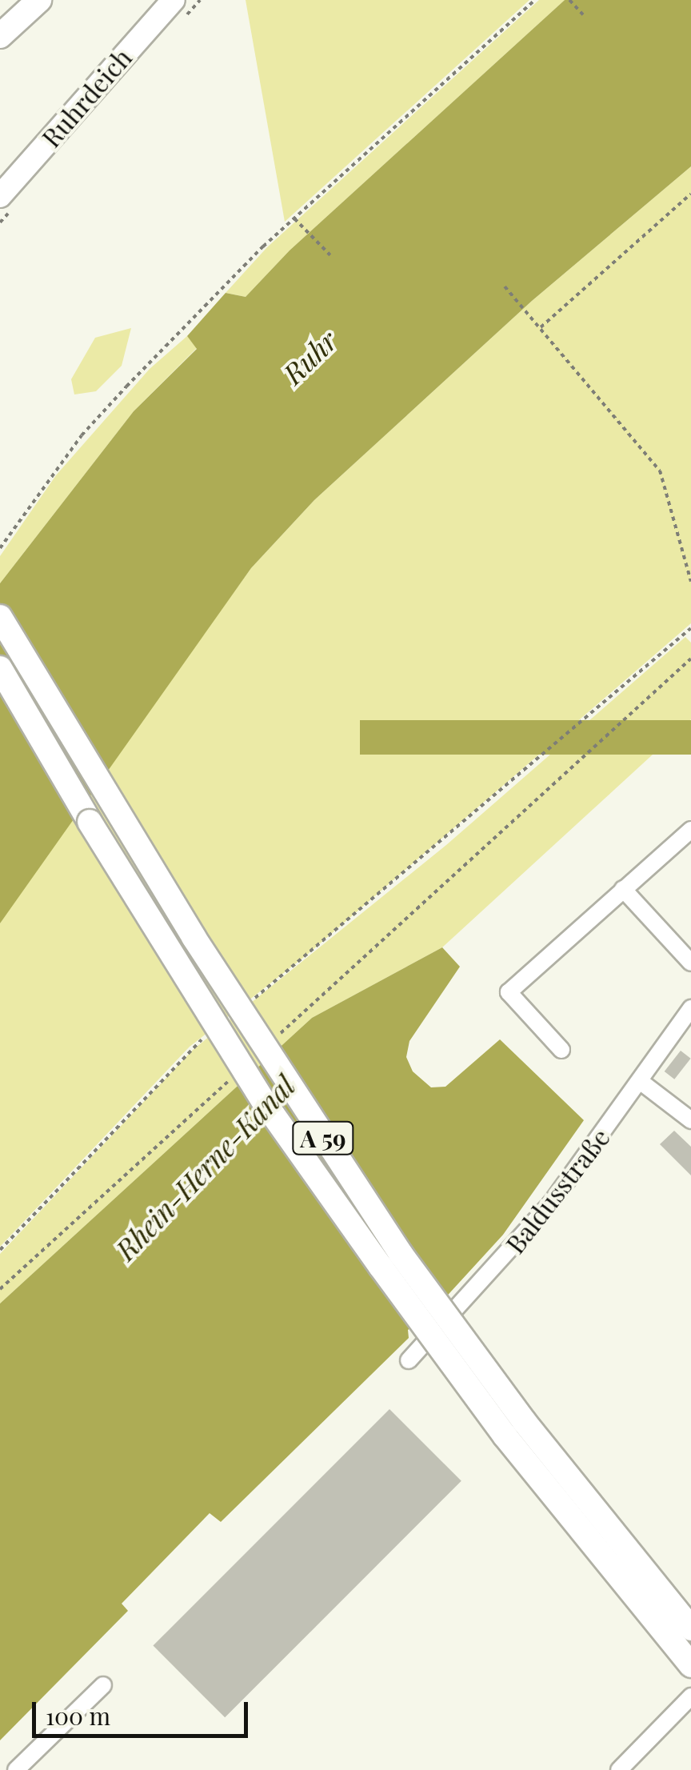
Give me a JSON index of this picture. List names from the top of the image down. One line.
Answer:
{"streets":{"highway":["A 59"],"main road":["Ruhrdeich"],"street":["Baldusstraße"]},"water":["Ruhr","Rhein-Herne-Kanal"],"scale_bar":"100 m"}
